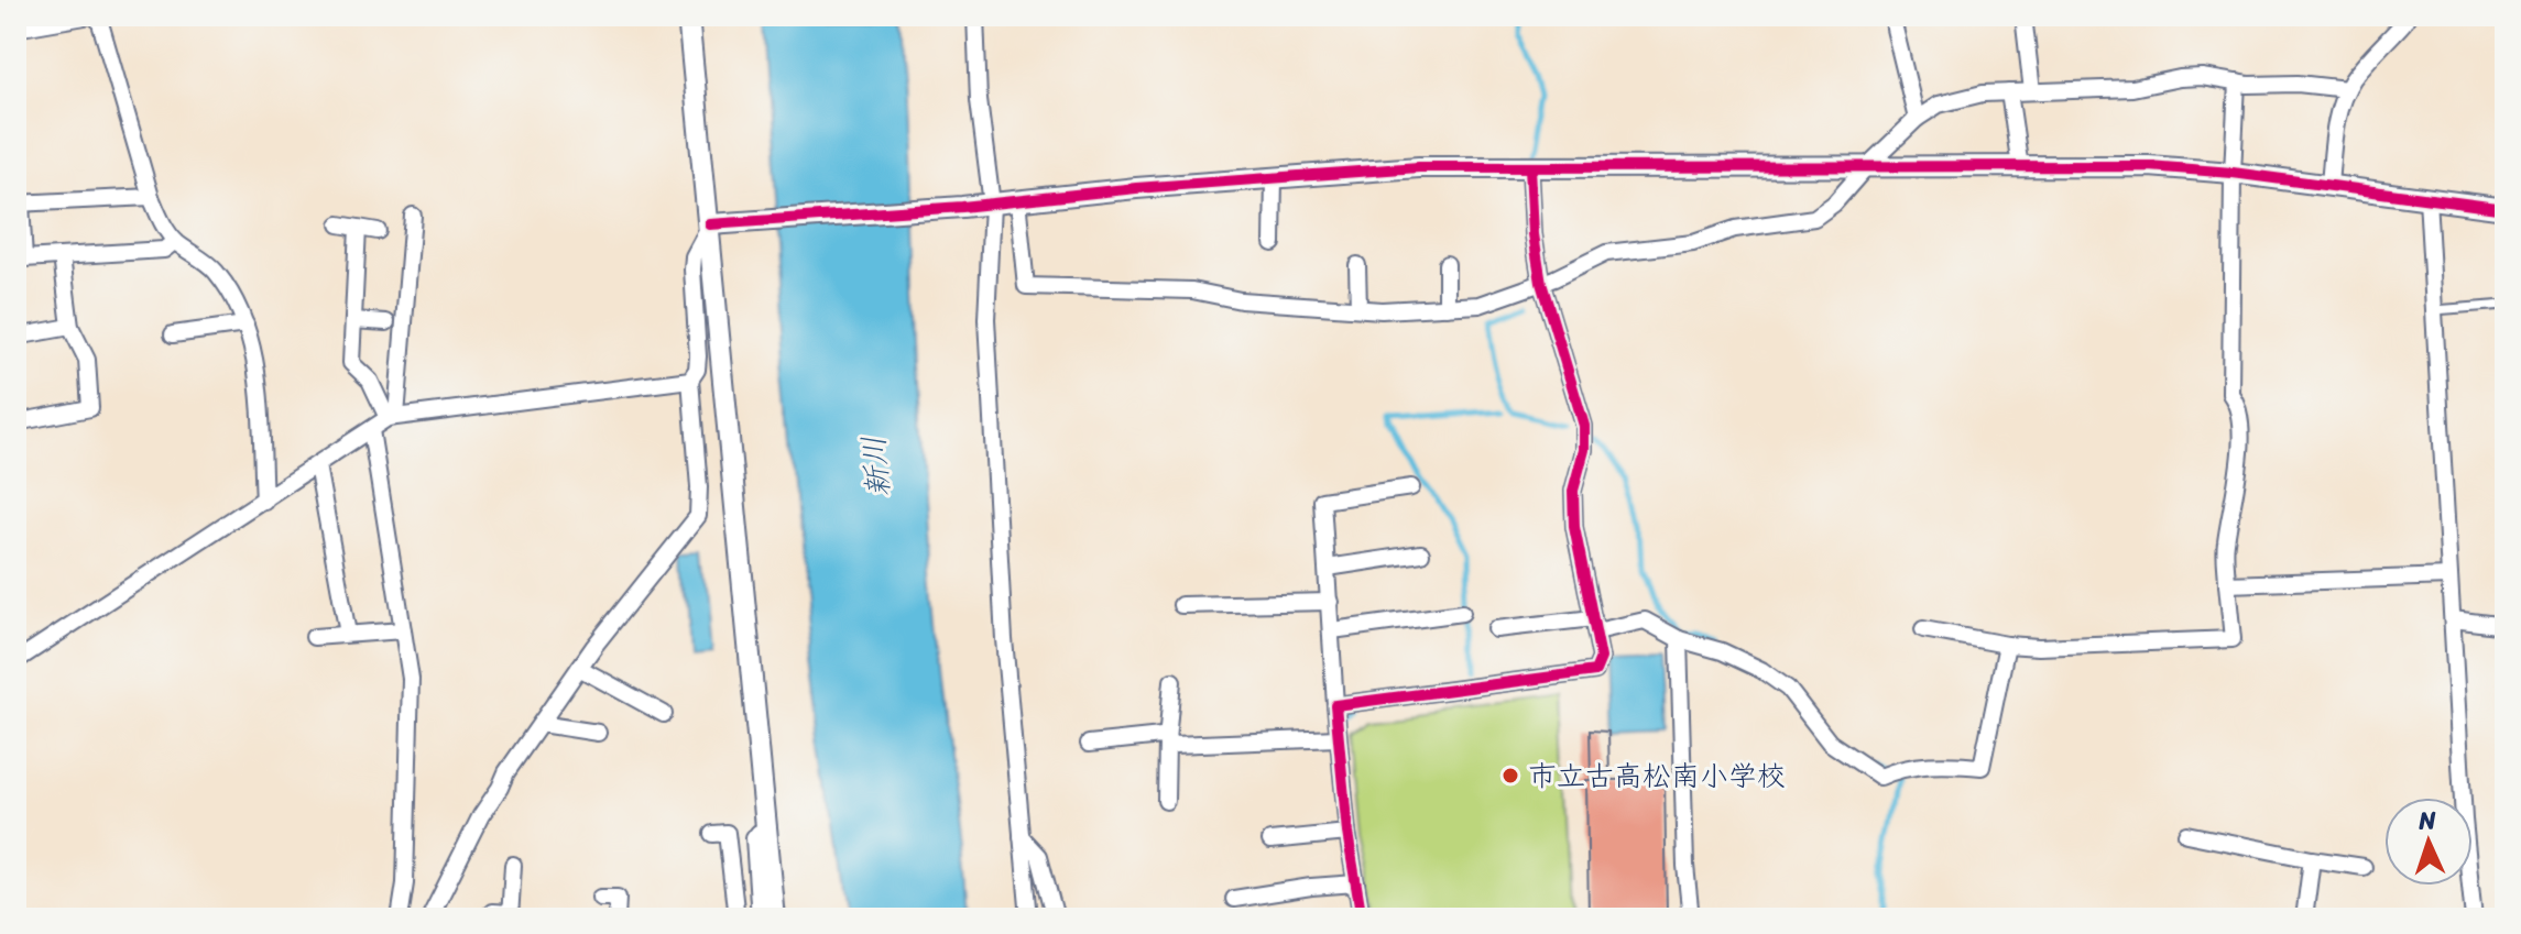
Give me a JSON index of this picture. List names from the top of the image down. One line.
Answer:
{"water":["新川"],"places":["市立古高松南小学校"],"north":"top"}
